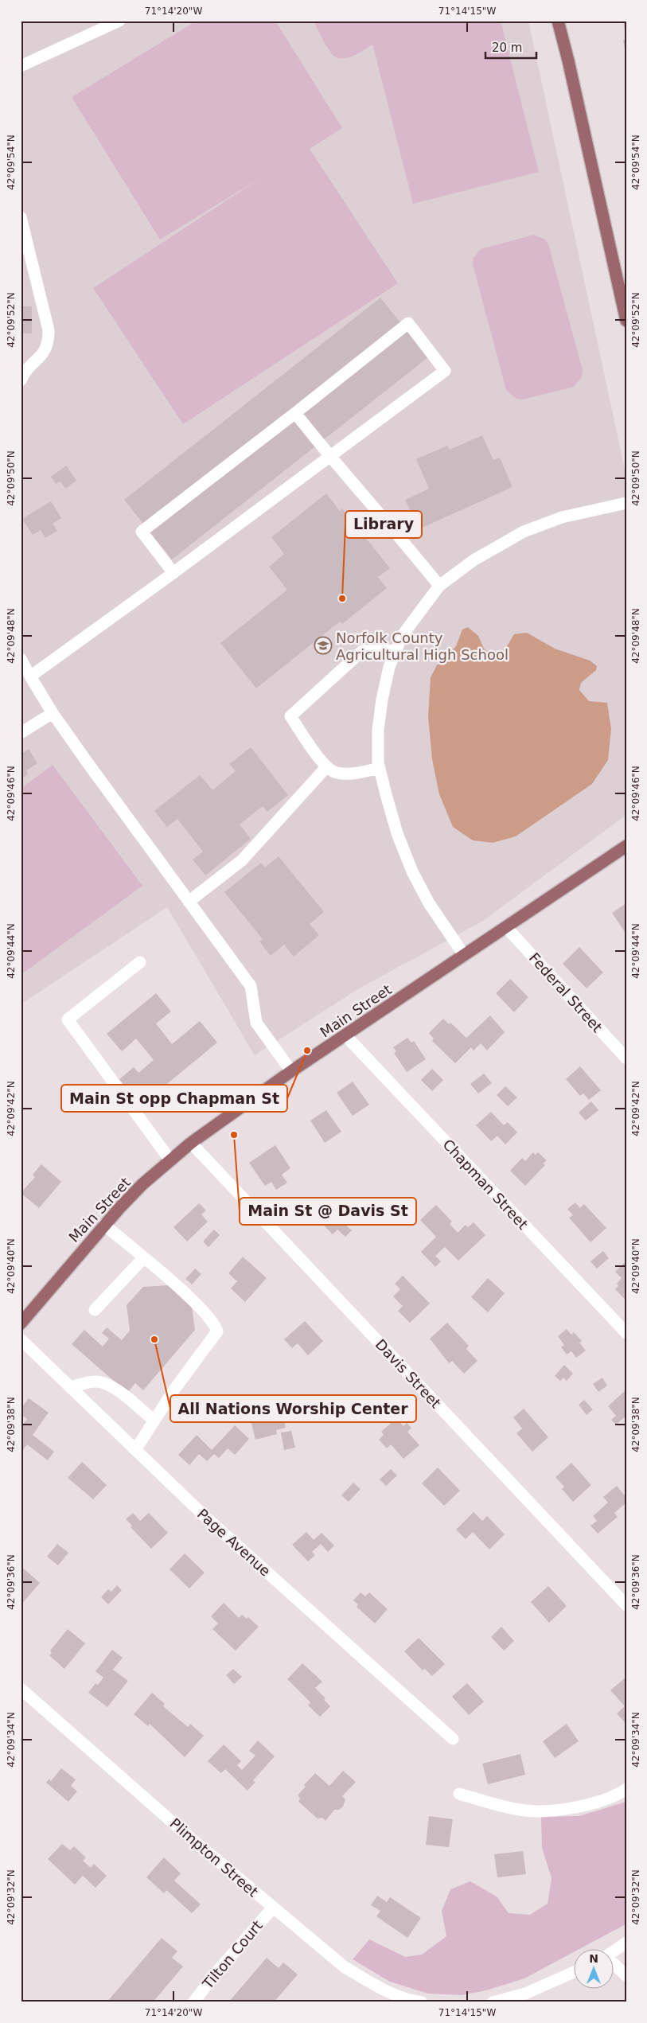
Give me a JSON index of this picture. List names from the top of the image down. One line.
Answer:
{"streets":{"main road":["Main Street"],"street":["Federal Street","Chapman Street","Davis Street","Page Avenue","Plimpton Street","Tilton Court"]},"crossings":[["Federal Street","Main Street"],["Main Street","Chapman Street"],["Main Street","Davis Street"],["Plimpton Street","Tilton Court"]],"places":{"other":["Library","Main St opp Chapman St","Main St @ Davis St","All Nations Worship Center"],"school or university":["Norfolk County Agricultural High School"]},"scale_bar":"20 m","north":"top","coordinates":["71°14'20\"W","71°14'15\"W","42°09'54\"N","42°09'52\"N","42°09'50\"N","42°09'48\"N","42°09'46\"N","42°09'44\"N","42°09'42\"N","42°09'40\"N","42°09'38\"N","42°09'36\"N","42°09'34\"N","42°09'32\"N"]}
